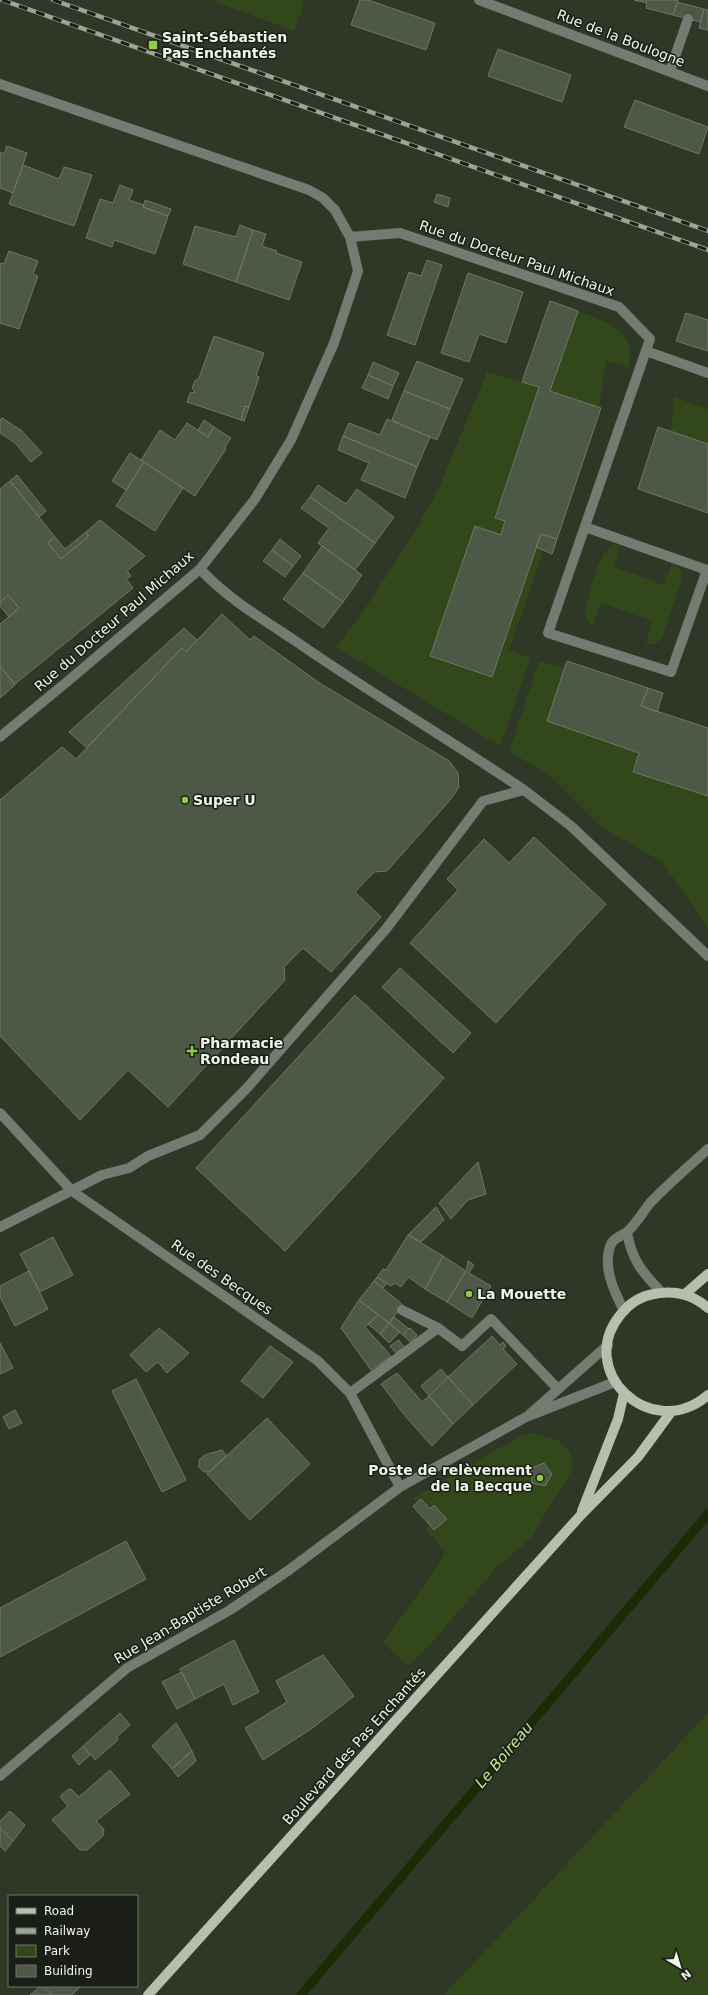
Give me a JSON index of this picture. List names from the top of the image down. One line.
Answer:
{"streets":{"main road":["Boulevard des Pas Enchantés"],"street":["Rue de la Boulogne","Rue du Docteur Paul Michaux","Rue des Becques","Rue Jean-Baptiste Robert"]},"crossings":[["Rue des Becques","Rue Jean-Baptiste Robert"]],"water":["Le Boireau"],"places":{"transit":["Saint-Sébastien Pas Enchantés"],"other":["Super U","La Mouette","Poste de relèvement de la Becque"],"health":["Pharmacie Rondeau"]},"legend":["Road","Railway","Park","Building"],"north":"bottom right"}
